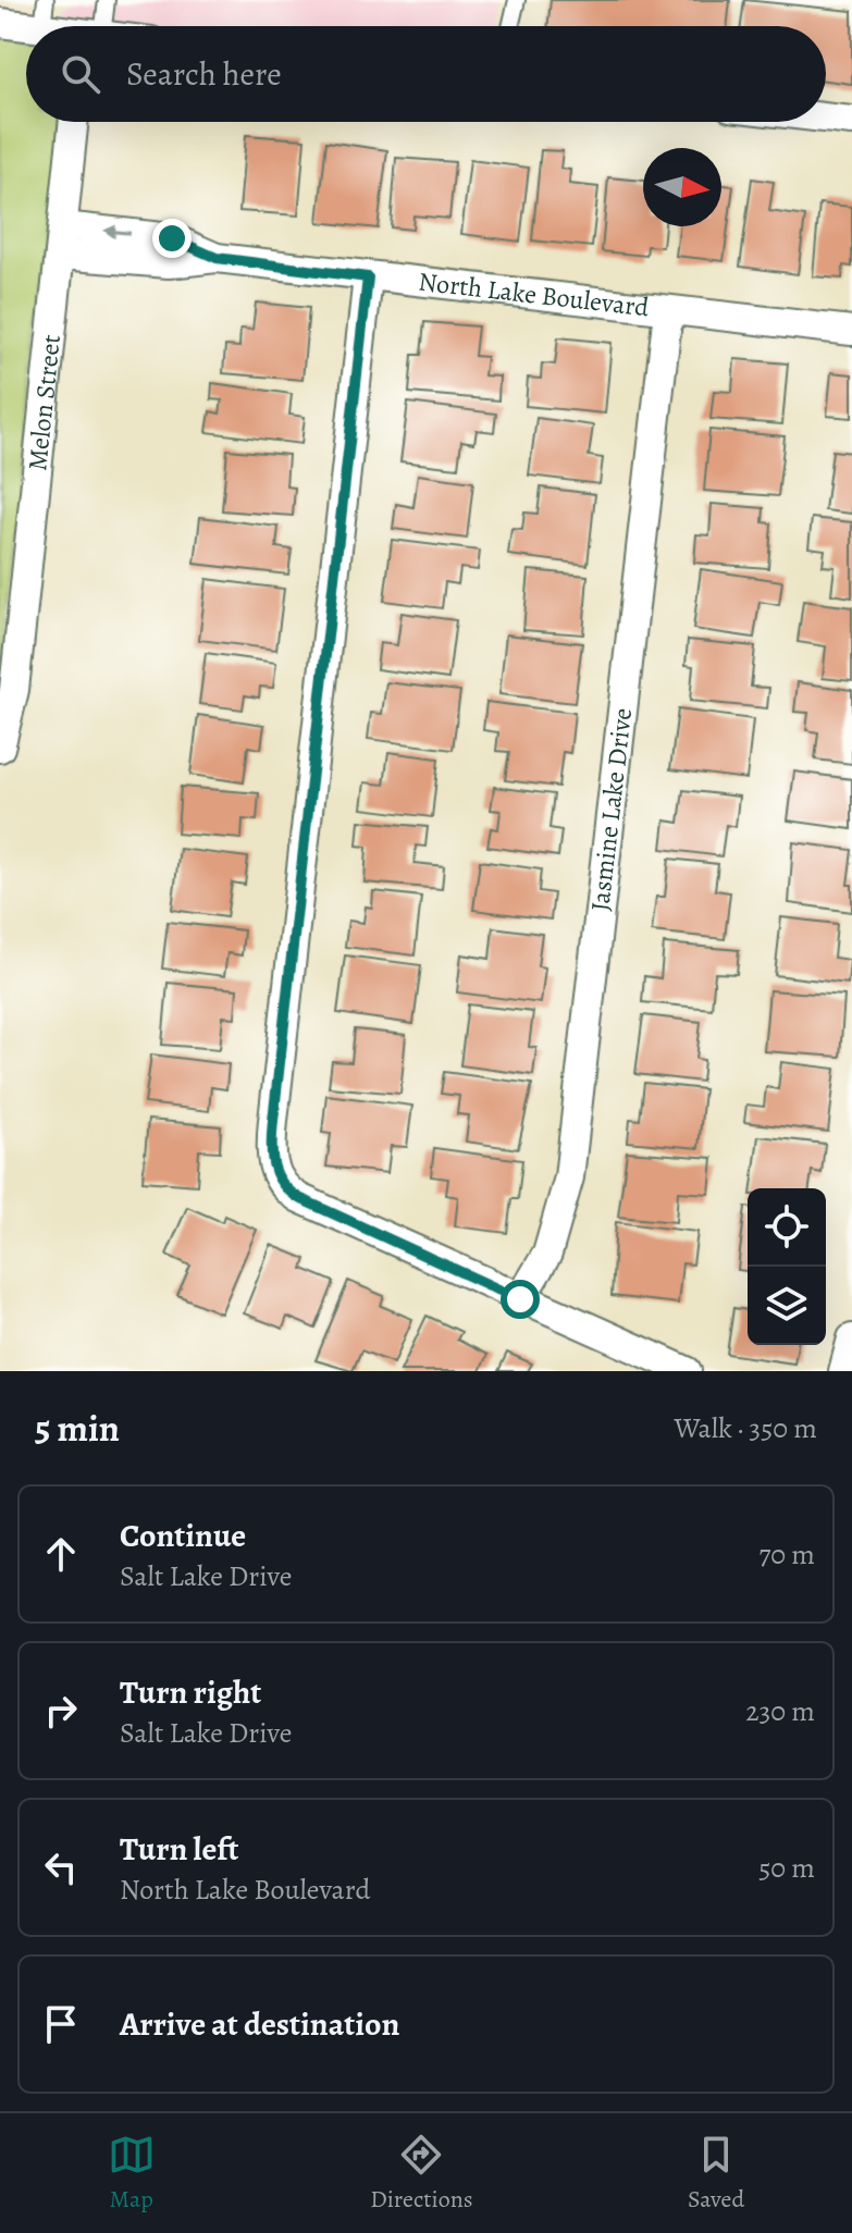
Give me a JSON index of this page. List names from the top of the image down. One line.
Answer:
{"streets":{"street":["North Lake Boulevard","Melon Street","Jasmine Lake Drive"]},"crossings":[["North Lake Boulevard","Melon Street"],["North Lake Boulevard","Jasmine Lake Drive"]],"north":"right","page":{"search":"Search here","heading":["5 min","Walk · 350 m"],"list":[["Continue","Salt Lake Drive","70 m"],["Turn right","Salt Lake Drive","230 m"],["Turn left","North Lake Boulevard","50 m"],"Arrive at destination"],"nav":["Map","Directions","Saved"]}}
